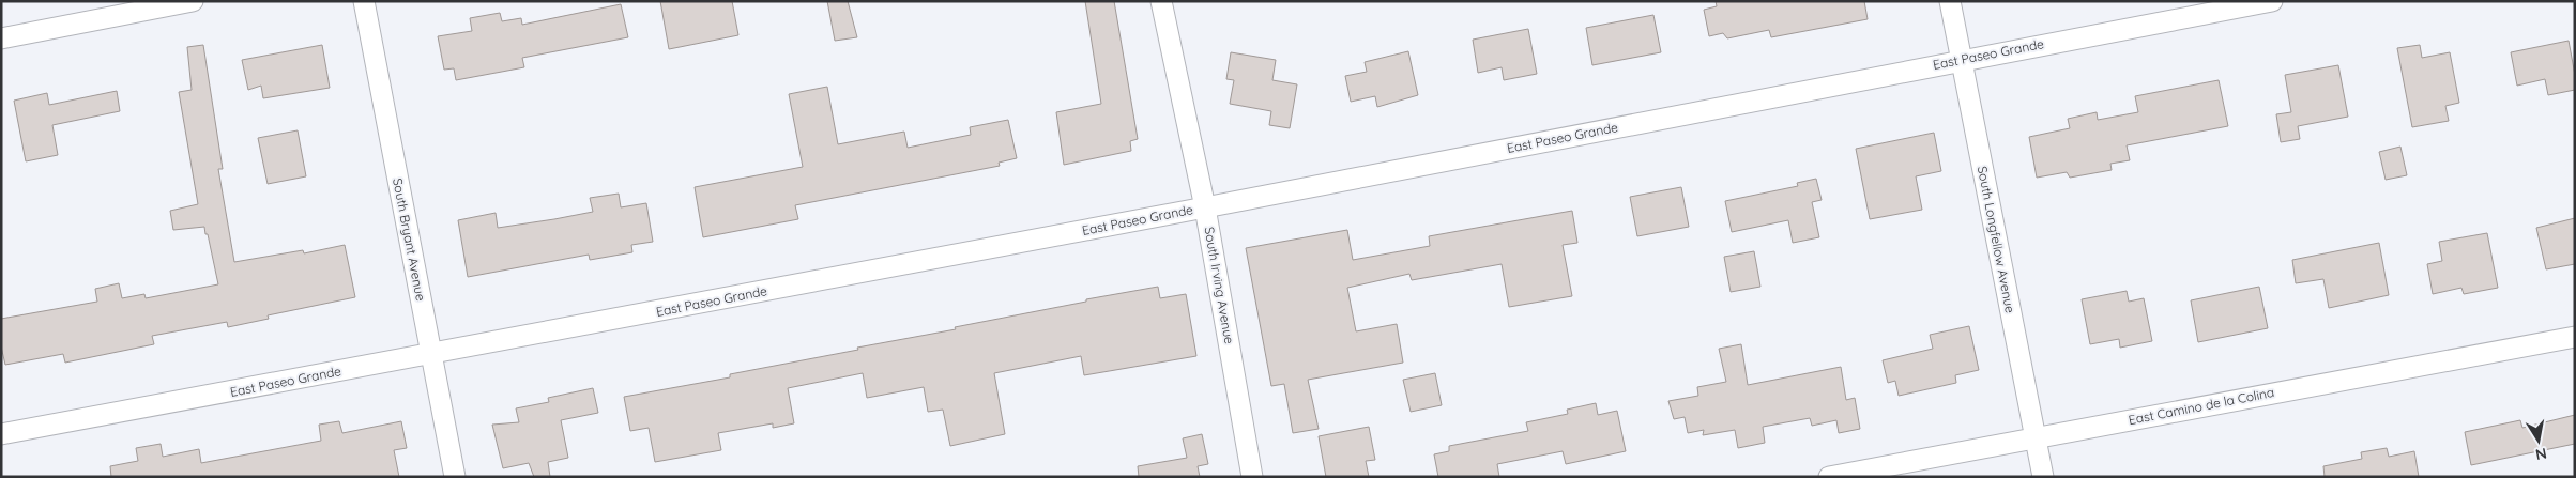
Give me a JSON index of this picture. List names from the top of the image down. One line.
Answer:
{"streets":{"street":["East Paseo Grande","South Bryant Avenue","South Longfellow Avenue","South Irving Avenue","East Camino de la Colina"]},"crossings":[["East Paseo Grande","South Bryant Avenue"],["East Paseo Grande","South Longfellow Avenue"],["East Paseo Grande","South Irving Avenue"],["South Longfellow Avenue","East Camino de la Colina"]],"north":"bottom"}
